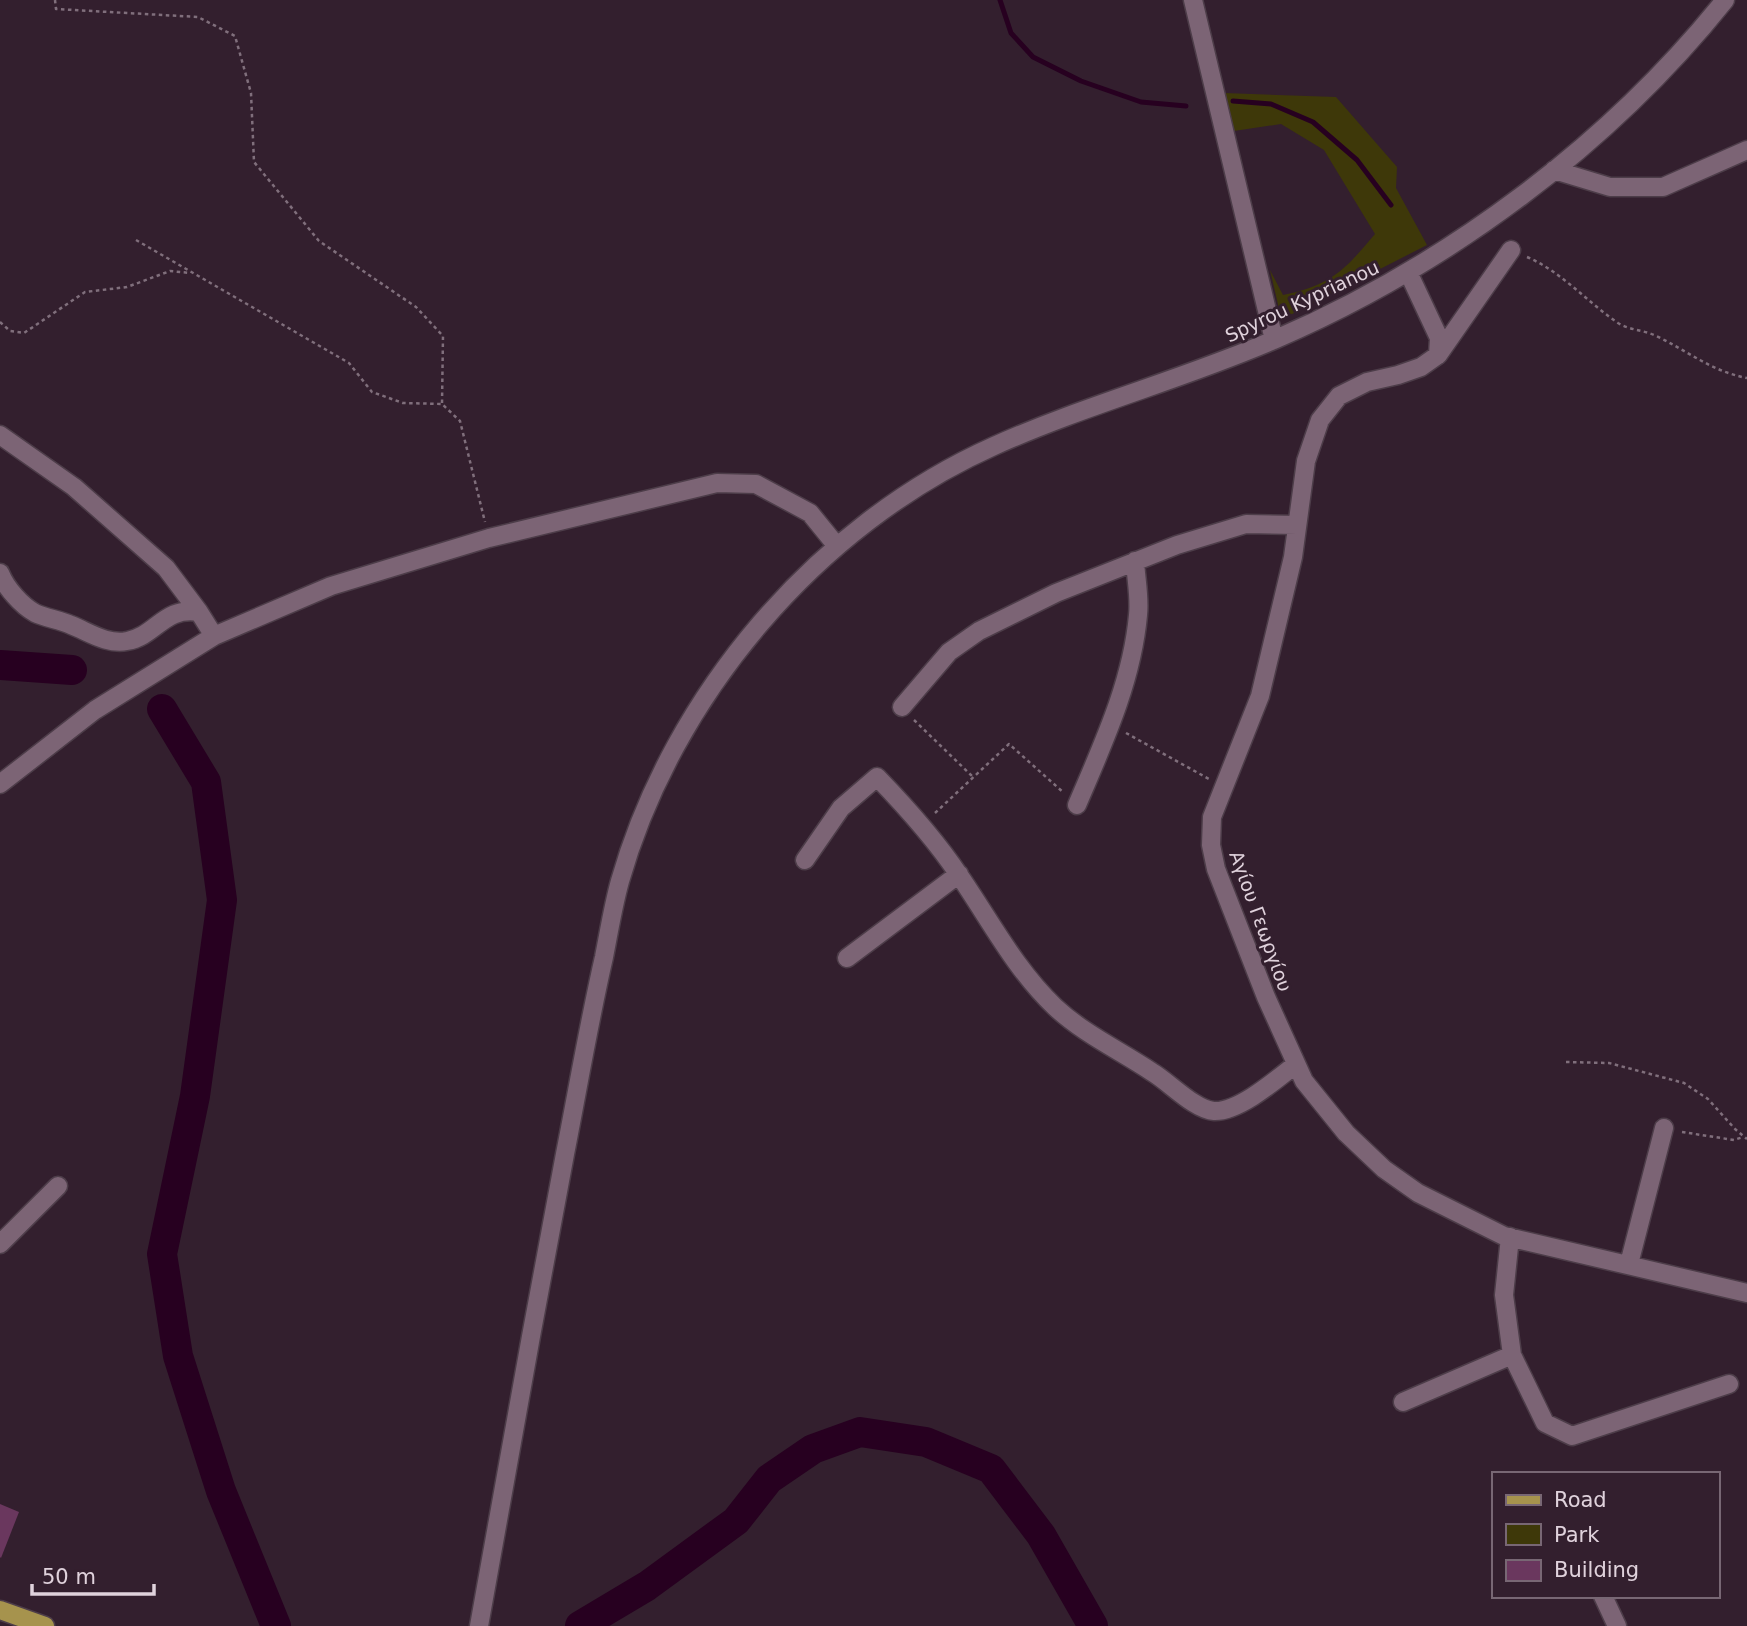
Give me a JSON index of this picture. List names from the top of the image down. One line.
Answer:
{"streets":{"street":["Spyrou Kyprianou","Αγίου Γεωργίου"]},"legend":["Road","Park","Building"],"scale_bar":"50 m"}
